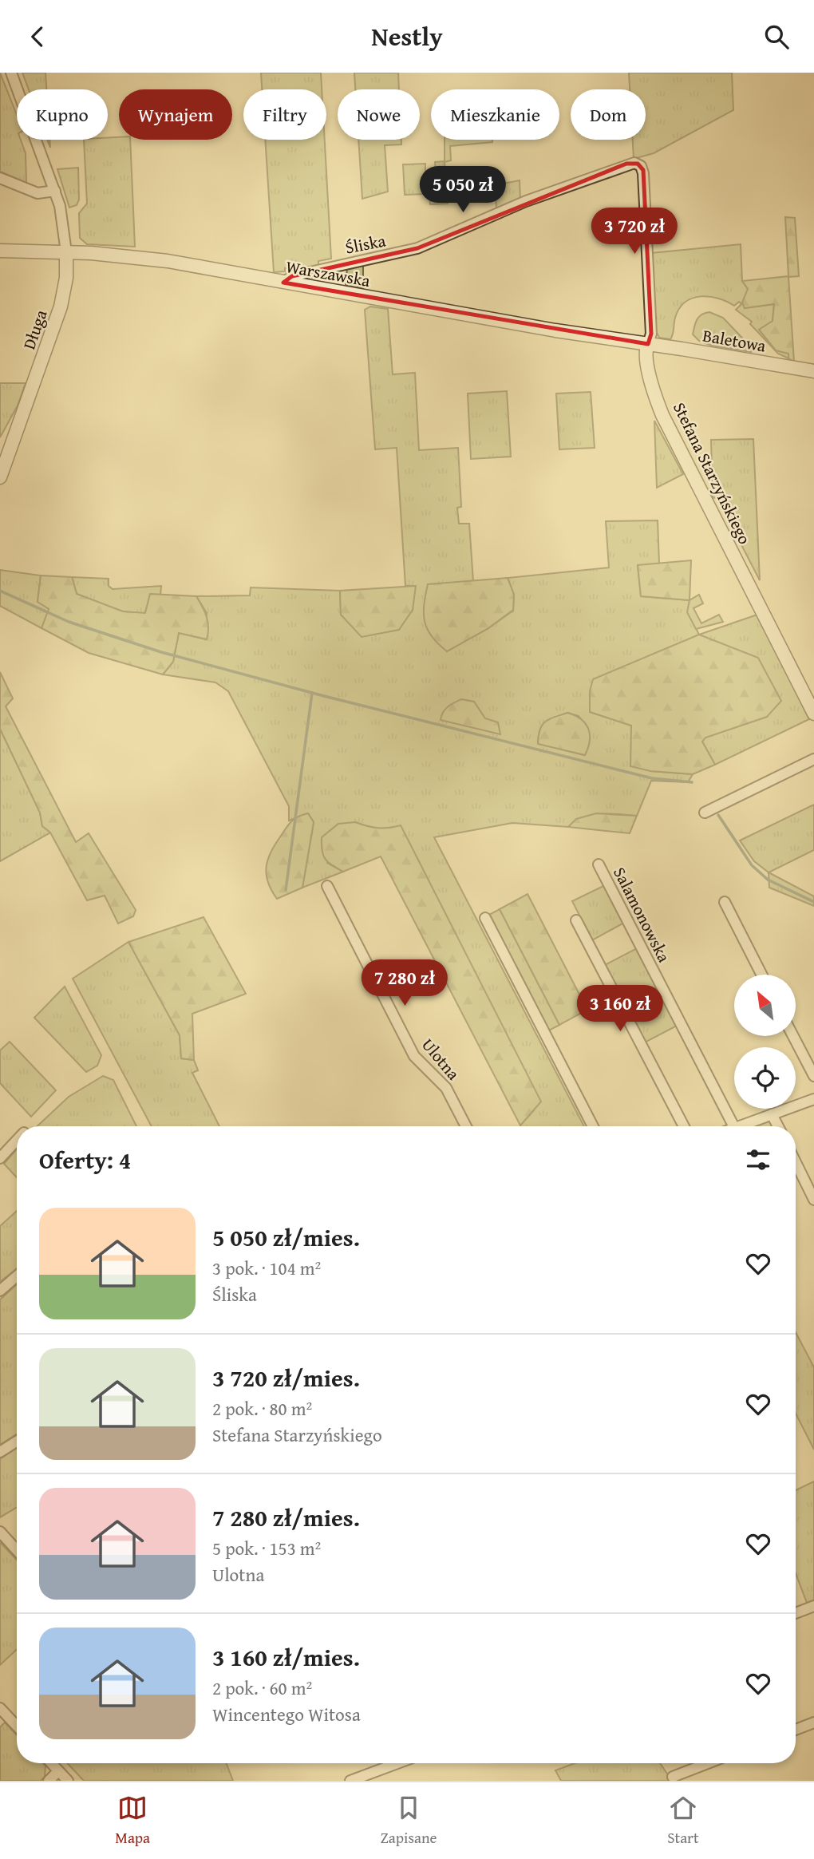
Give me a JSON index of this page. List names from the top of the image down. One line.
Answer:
{"streets":{"street":["Śliska","Warszawska","Długa","Baletowa","Stefana Starzyńskiego","Salamonowska","Ulotna"]},"crossings":[["Śliska","Warszawska"],["Śliska","Stefana Starzyńskiego"],["Warszawska","Długa"],["Warszawska","Baletowa"],["Warszawska","Stefana Starzyńskiego"],["Baletowa","Stefana Starzyńskiego"]],"north":"top left","page":{"header":"Nestly","chip":["Kupno","Wynajem","Filtry","Nowe","Mieszkanie","Dom"],"price":["5 050 zł","3 720 zł","7 280 zł","3 160 zł"],"heading":"Oferty: 4","list":[{"name":"5 050 zł/mies.","note":"3 pok. · 104 m² · Śliska"},{"name":"3 720 zł/mies.","note":"2 pok. · 80 m² · Stefana Starzyńskiego"},{"name":"7 280 zł/mies.","note":"5 pok. · 153 m² · Ulotna"},{"name":"3 160 zł/mies.","note":"2 pok. · 60 m² · Wincentego Witosa"}],"tabs":["Mapa","Zapisane","Start"]}}
